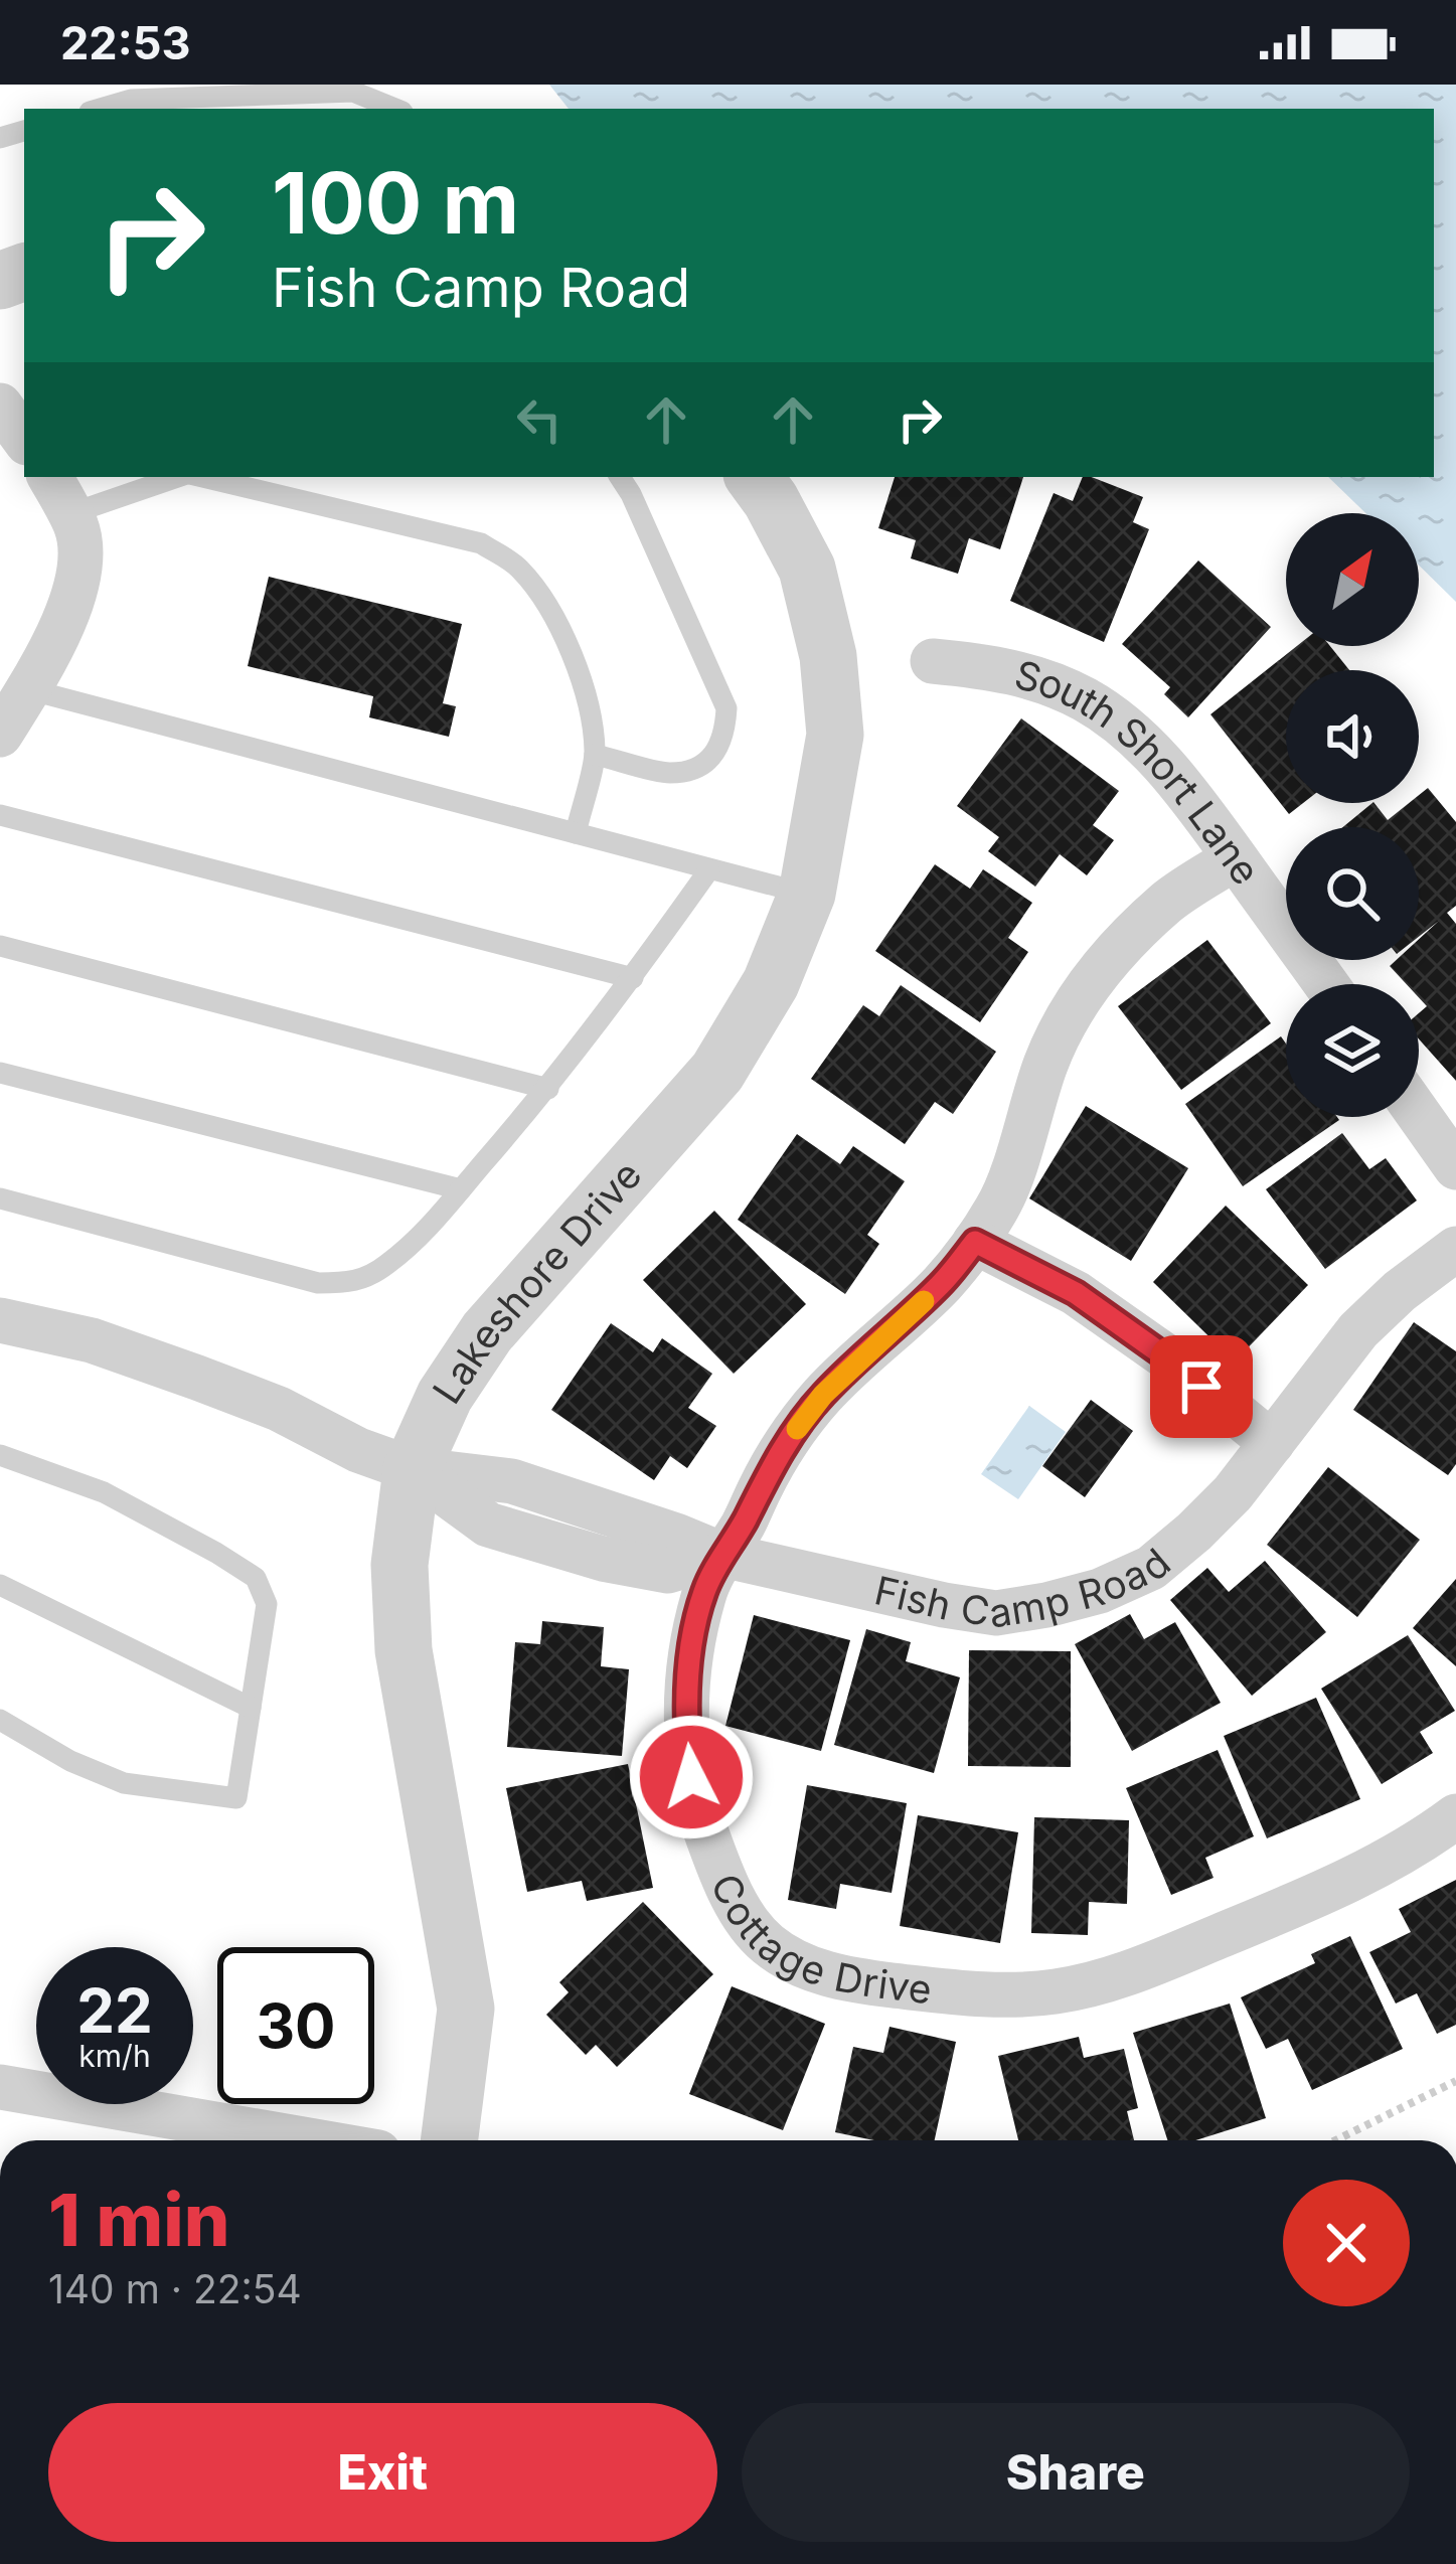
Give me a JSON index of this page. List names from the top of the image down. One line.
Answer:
{"streets":{"street":["South Short Lane","Lakeshore Drive","Fish Camp Road","Cottage Drive"]},"crossings":[["South Short Lane","Cottage Drive"],["Lakeshore Drive","Fish Camp Road"],["Fish Camp Road","Cottage Drive"]],"north":"top right","page":{"status":"22:53","turn":["100 m","Fish Camp Road"],"speed":"22 km/h","limit":"30","heading":["1 min","140 m · 22:54"],"buttons":["Exit","Share"]}}
